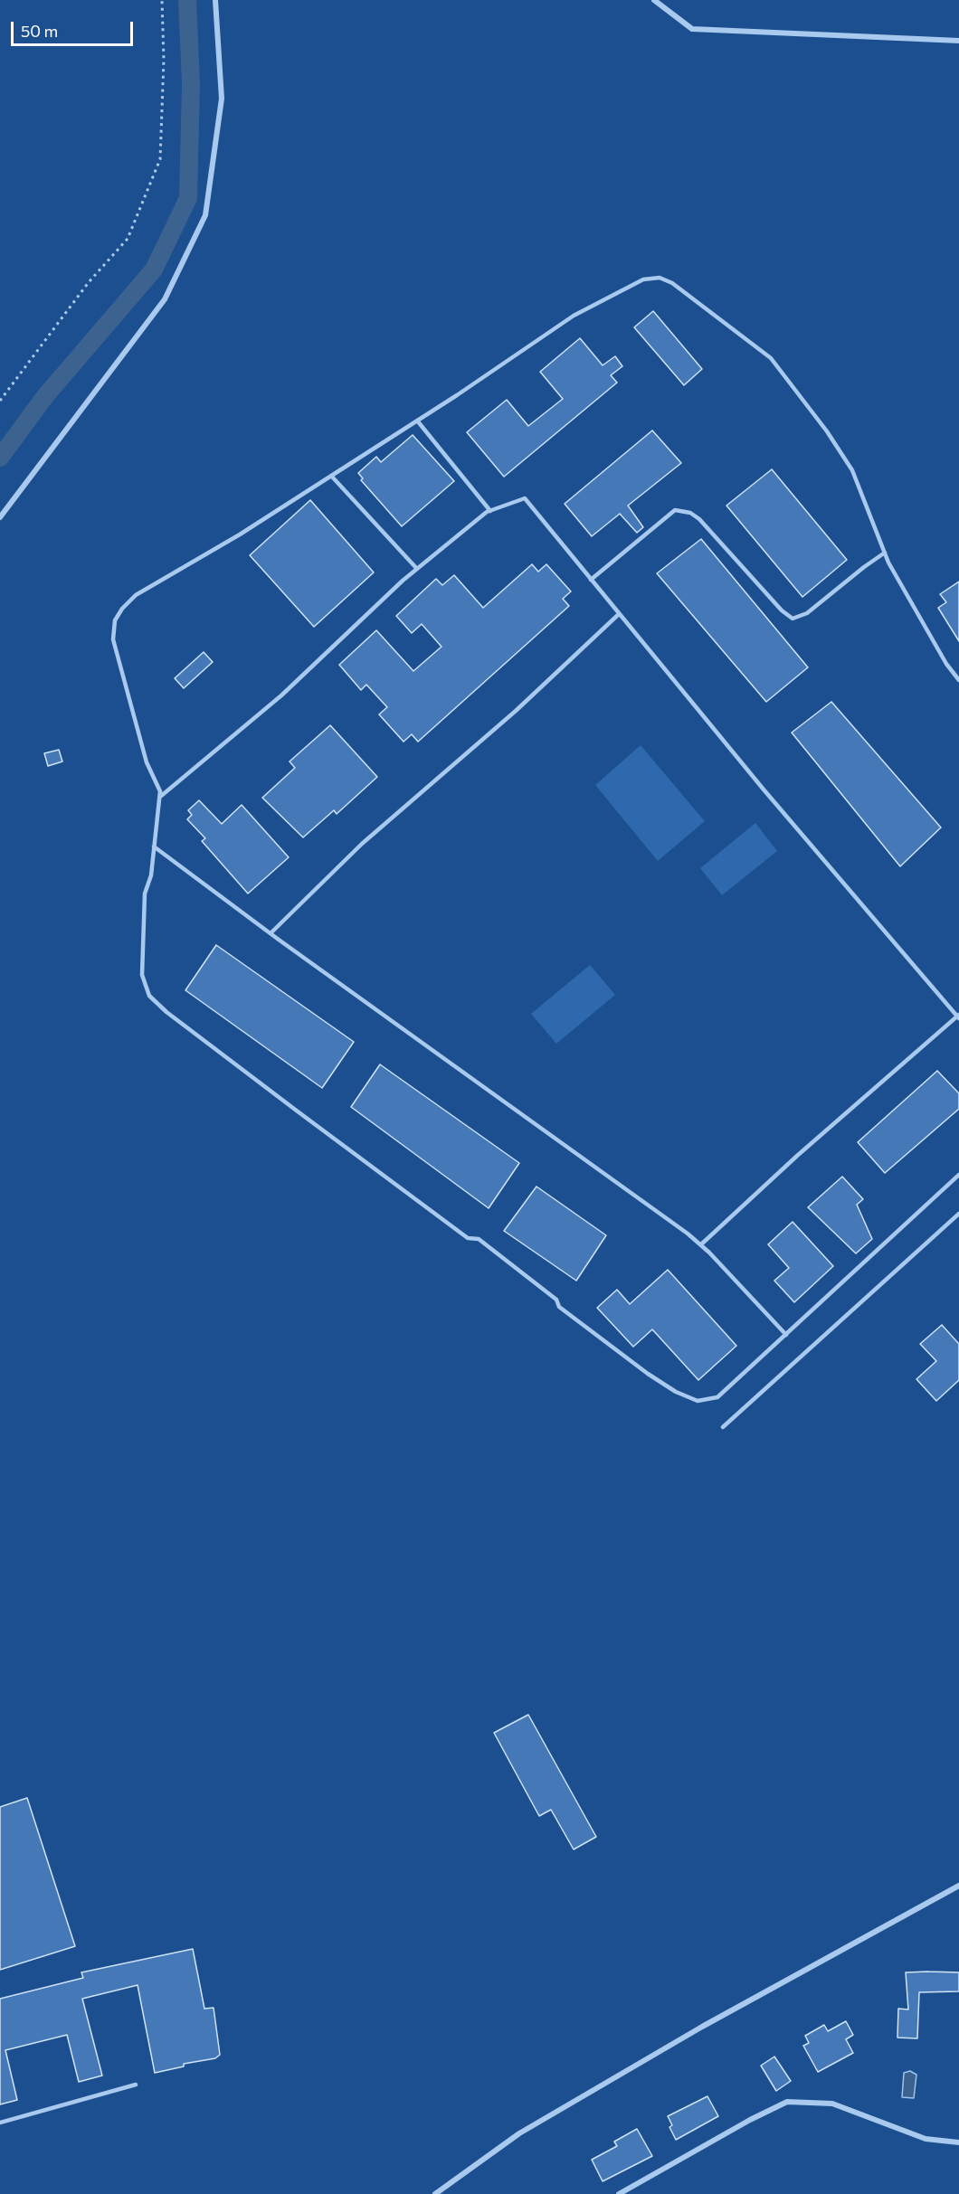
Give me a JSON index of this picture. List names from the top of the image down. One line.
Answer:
{"scale_bar":"50 m"}
